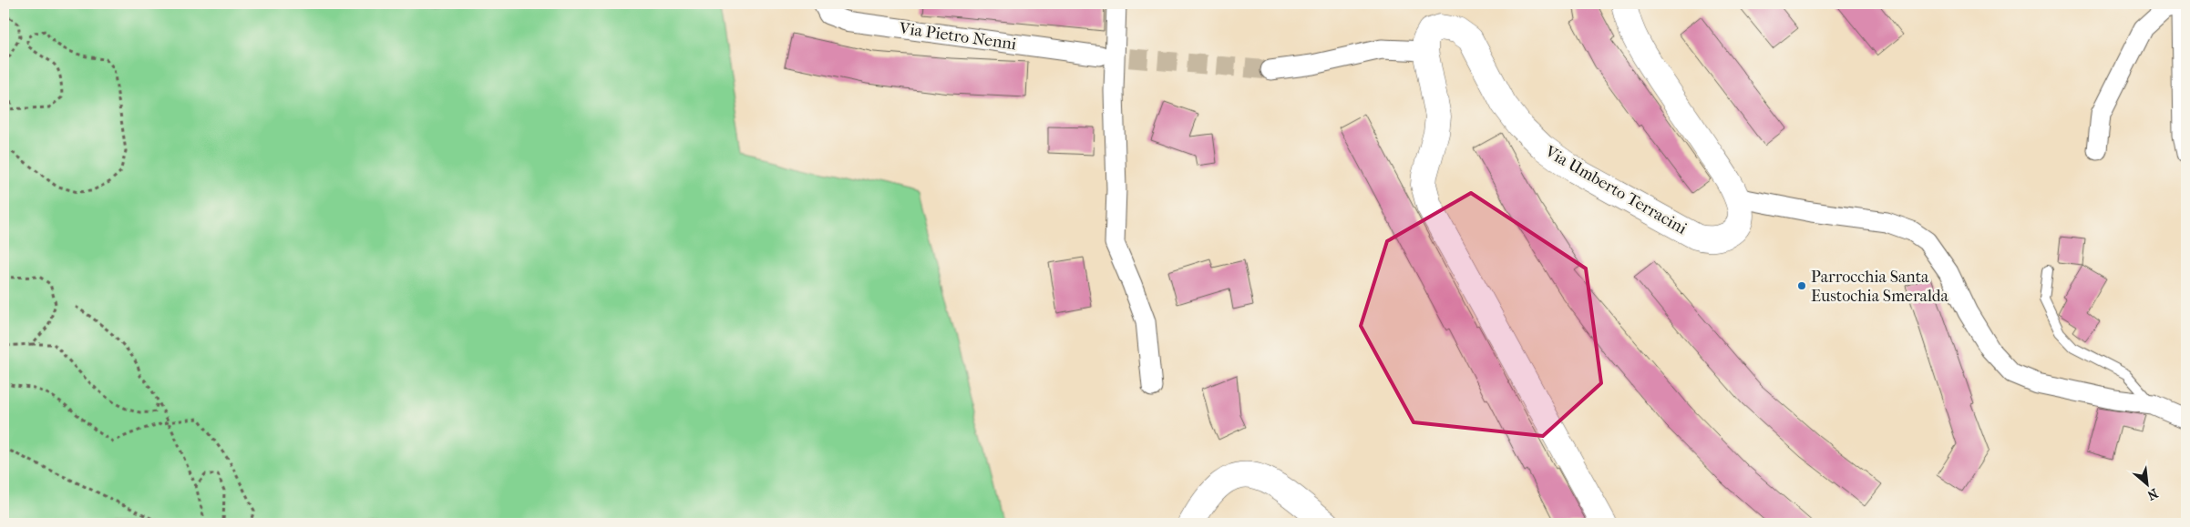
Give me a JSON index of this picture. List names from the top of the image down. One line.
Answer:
{"streets":{"street":["Via Pietro Nenni","Via Umberto Terracini"]},"places":["Parrocchia Santa Eustochia Smeralda"],"north":"bottom right"}
